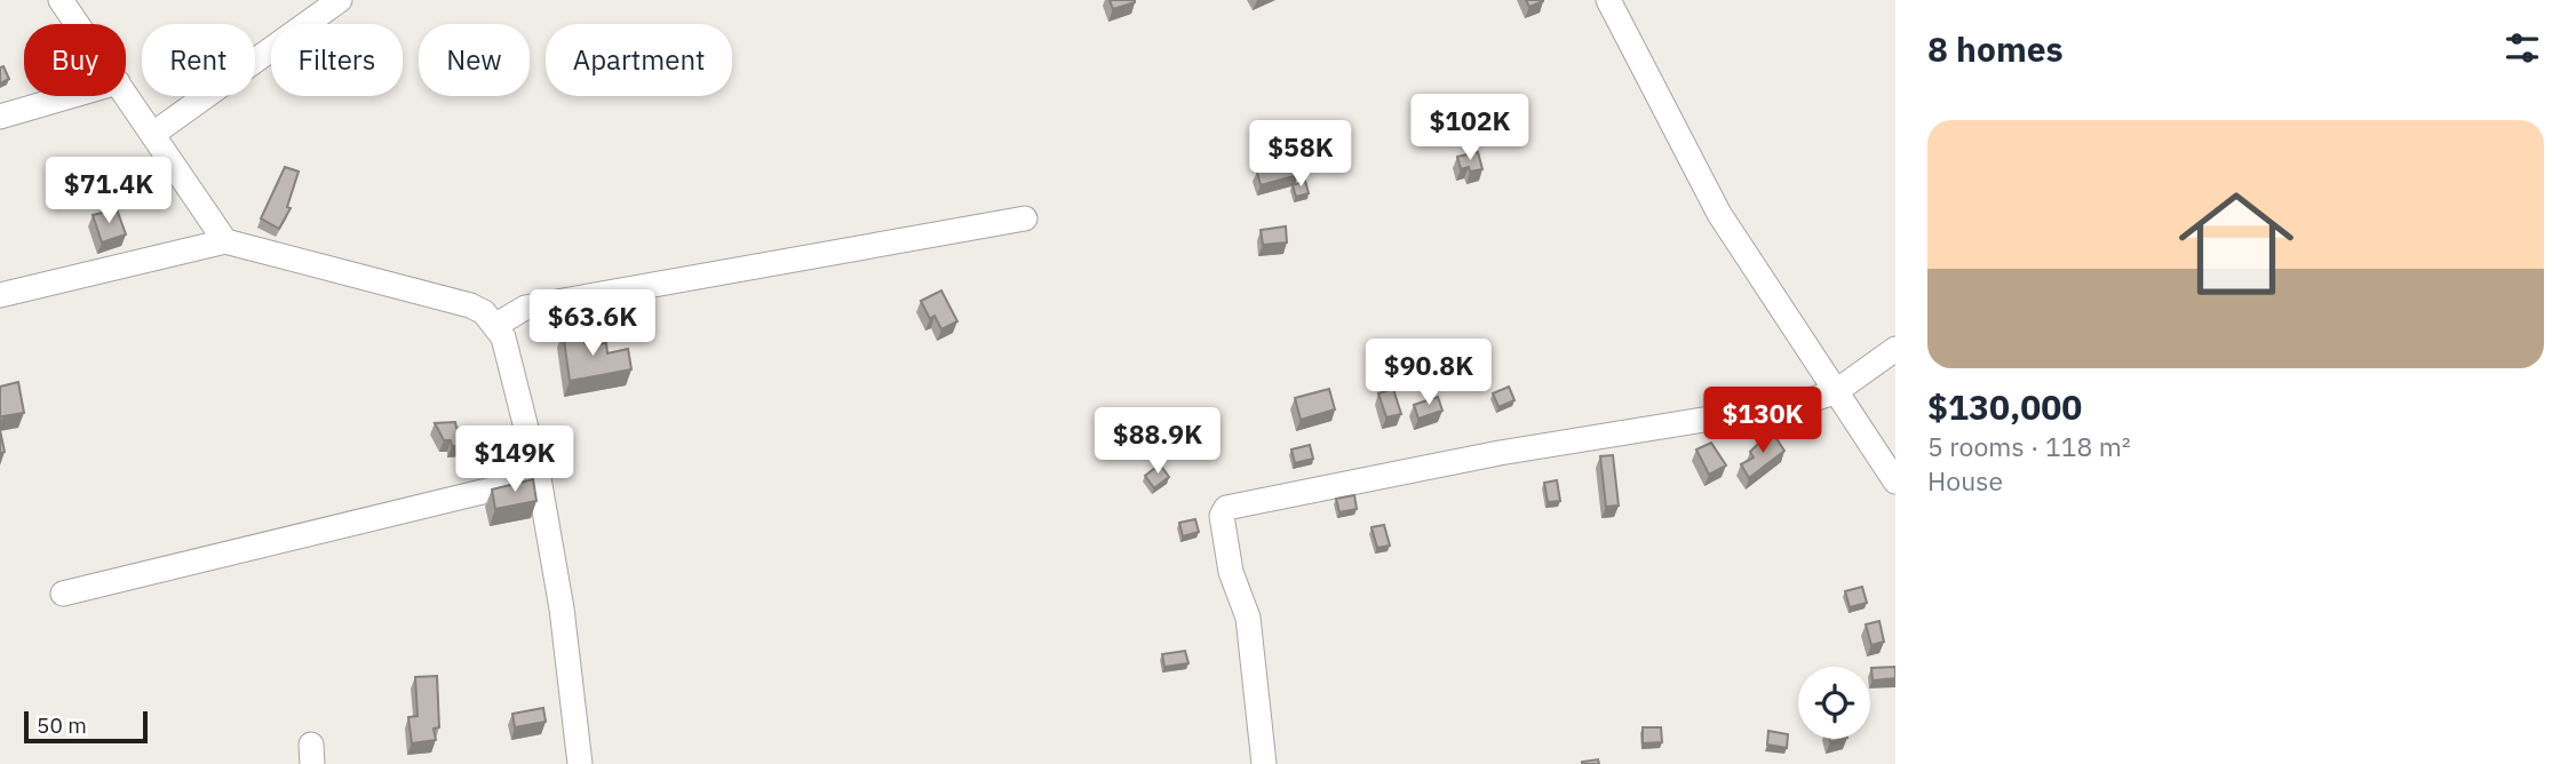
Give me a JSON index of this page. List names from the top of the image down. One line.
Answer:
{"scale_bar":"50 m","page":{"heading":"8 homes","chip":["Buy","Rent","Filters","New","Apartment"],"price":["$102K","$58K","$71.4K","$63.6K","$90.8K","$130K","$88.9K","$149K"],"list":[{"name":"$130,000","note":"5 rooms · 118 m² · House"}],"scale":"50 m"}}
